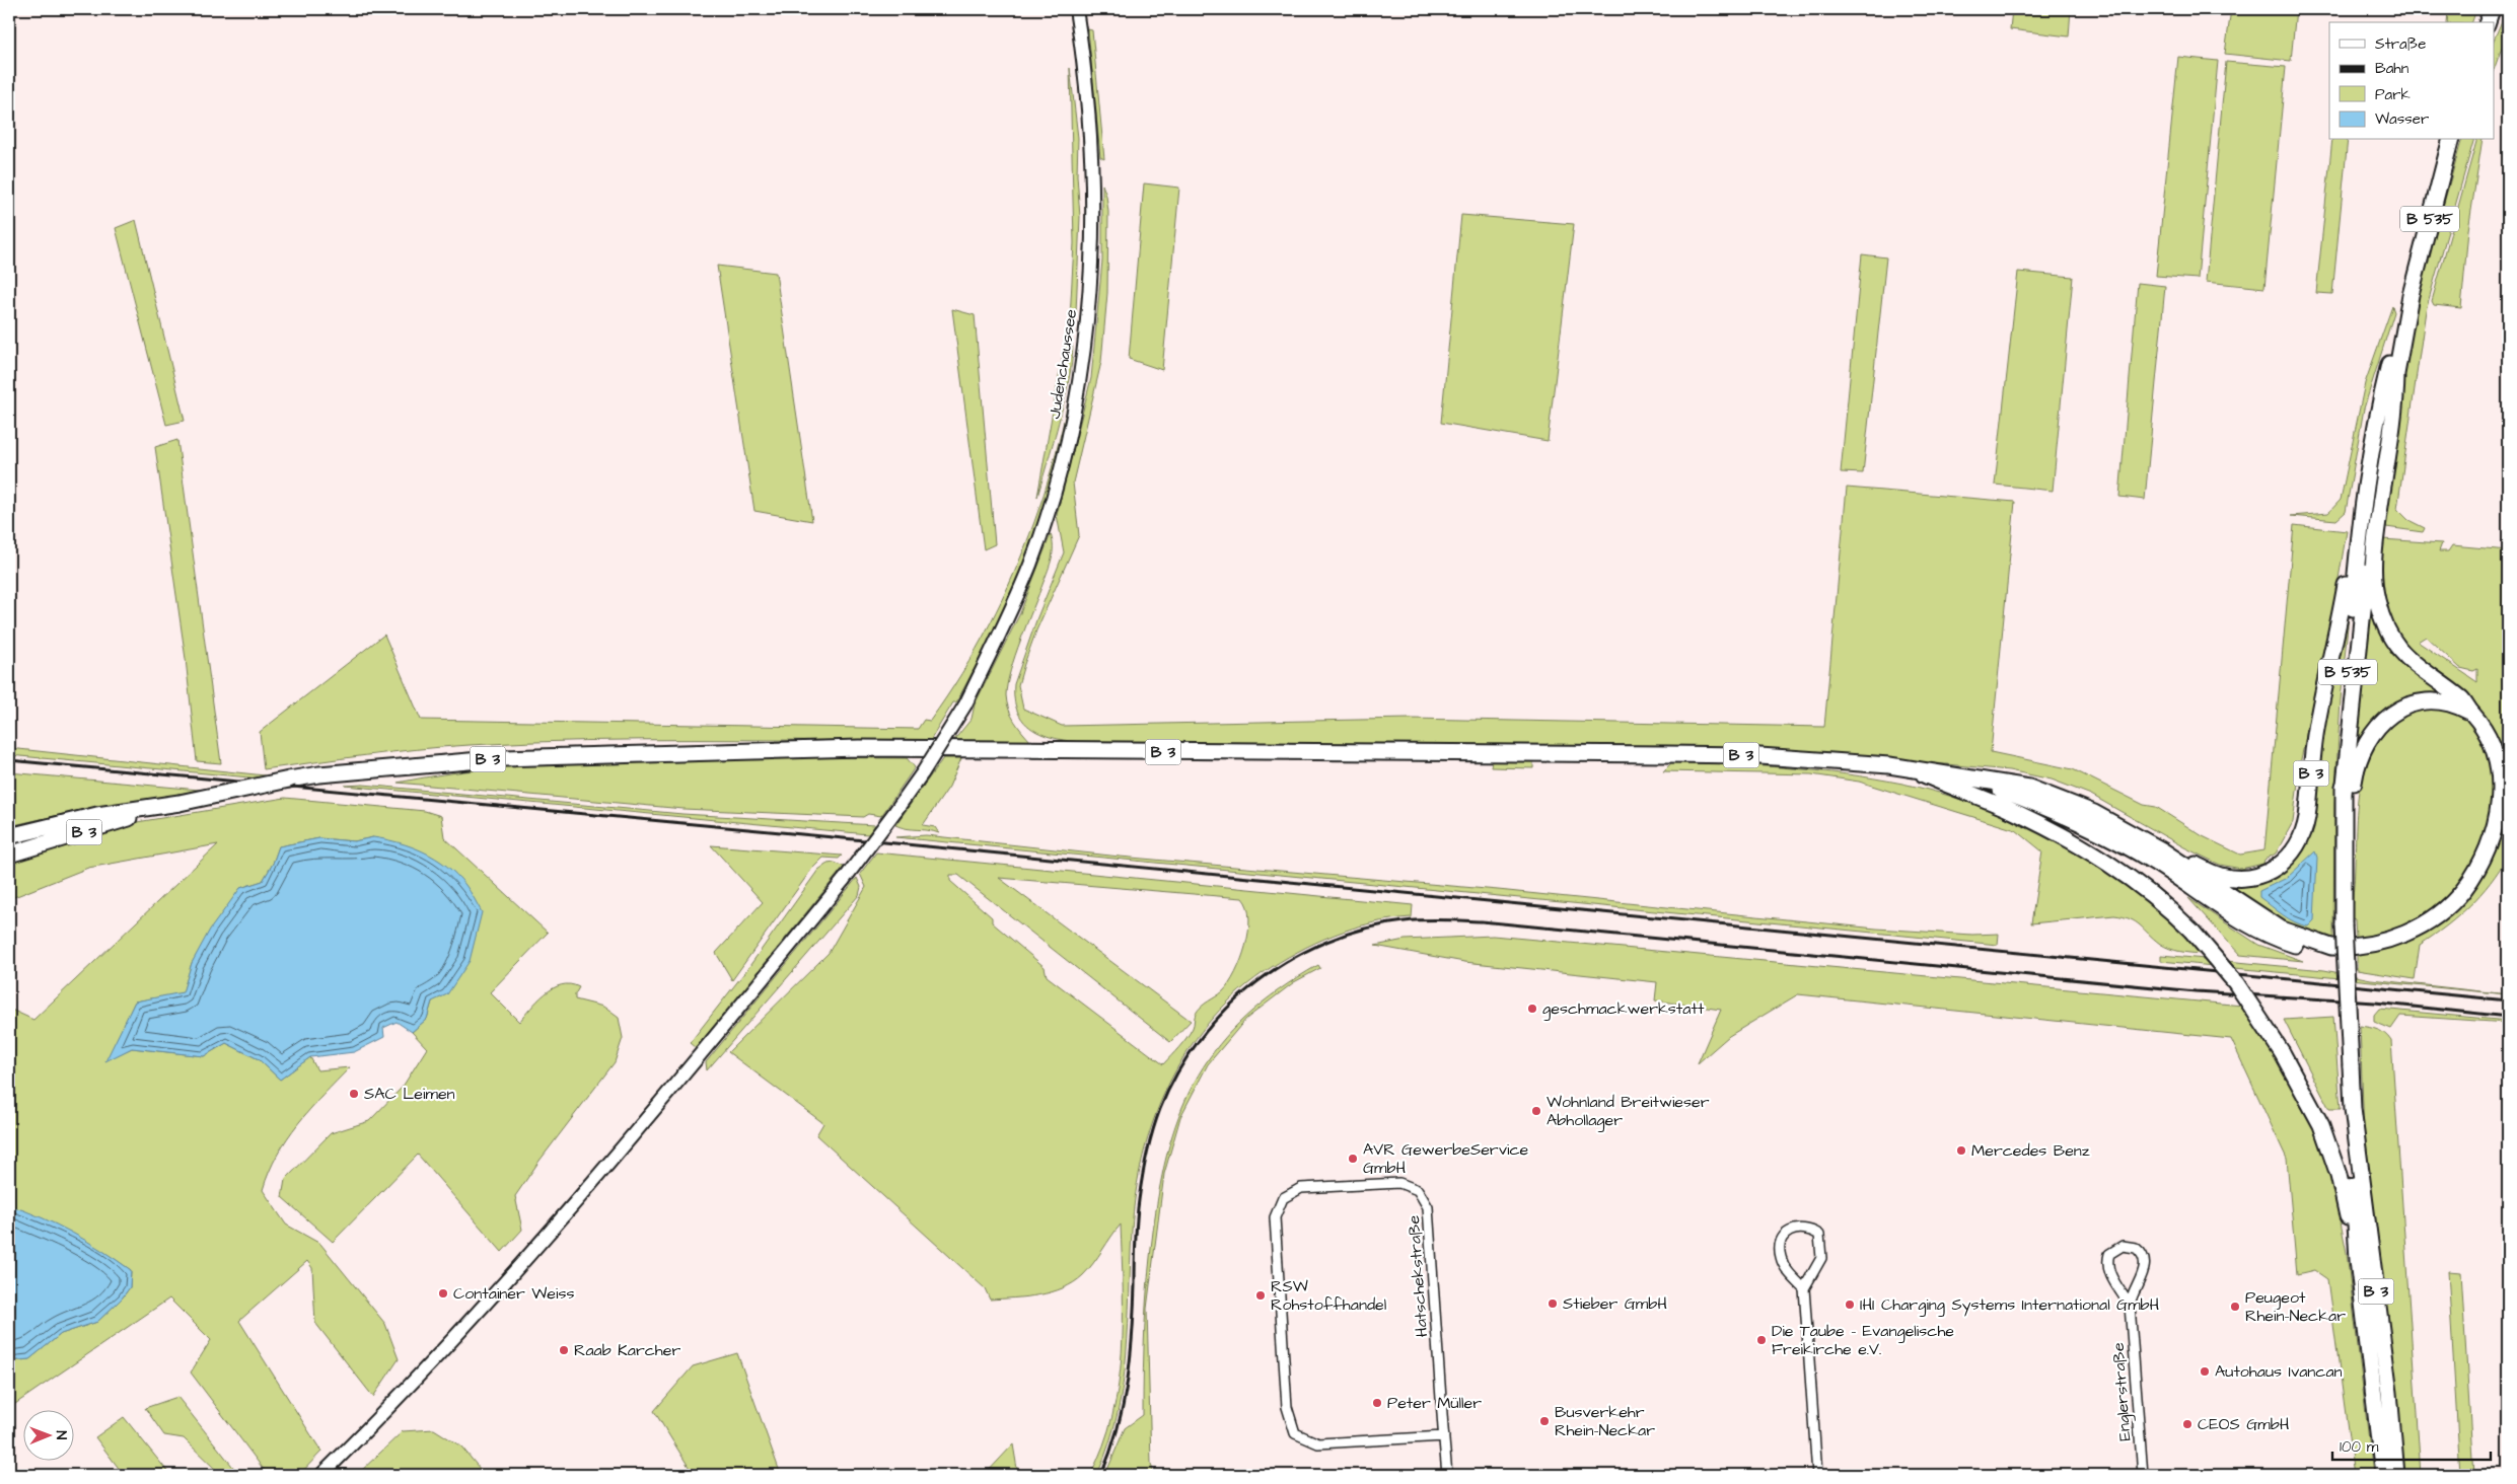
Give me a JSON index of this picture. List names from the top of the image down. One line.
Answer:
{"streets":{"main road":["B 535","Judenchaussee","B 3"],"street":["Hatschekstraße","Englerstraße"]},"crossings":[["B 535","B 3"]],"places":["geschmackwerkstatt","SAC Leimen","Wohnland Breitwieser Abhollager","Mercedes Benz","AVR GewerbeService GmbH","Container Weiss","RSW Rohstoffhandel","Stieber GmbH","IHI Charging Systems International GmbH","Peugeot Rhein-Neckar","Die Taube - Evangelische Freikirche e.V.","Raab Karcher","Autohaus Ivancan","Peter Müller","Busverkehr Rhein-Neckar","CEOS GmbH"],"legend":["Straße","Bahn","Park","Wasser"],"scale_bar":"100 m","north":"right"}
